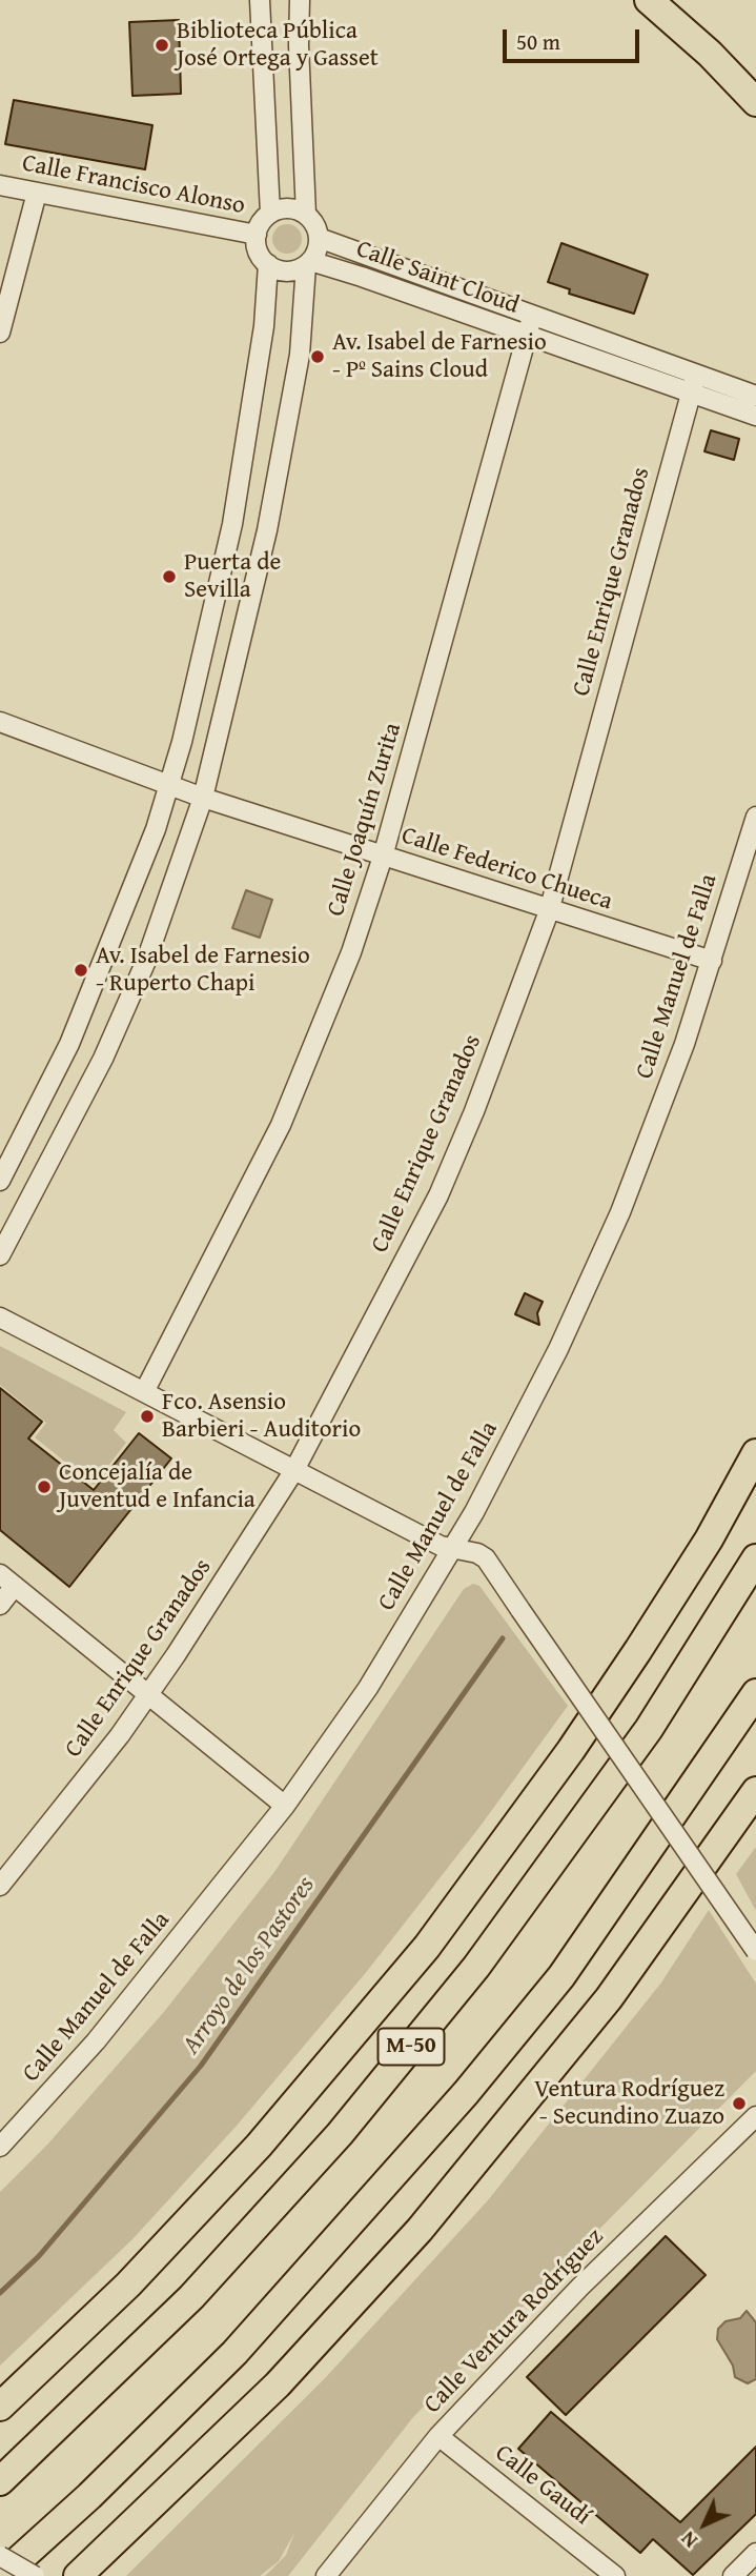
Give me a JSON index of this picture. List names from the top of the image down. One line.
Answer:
{"streets":{"highway":["M-50"],"street":["Calle Francisco Alonso","Calle Saint Cloud","Calle Enrique Granados","Calle Joaquín Zurita","Calle Federico Chueca","Calle Manuel de Falla","Calle Ventura Rodríguez","Calle Gaudí"]},"crossings":[["Calle Francisco Alonso","Calle Saint Cloud"],["Calle Saint Cloud","Calle Enrique Granados"],["Calle Saint Cloud","Calle Joaquín Zurita"],["Calle Enrique Granados","Calle Federico Chueca"],["Calle Joaquín Zurita","Calle Federico Chueca"],["Calle Federico Chueca","Calle Manuel de Falla"],["Calle Ventura Rodríguez","Calle Gaudí"]],"water":["Arroyo de los Pastores"],"places":["Biblioteca Pública José Ortega y Gasset","Av. Isabel de Farnesio - Pº Sains Cloud","Puerta de Sevilla","Av. Isabel de Farnesio - Ruperto Chapi","Fco. Asensio Barbieri - Auditorio","Concejalía de Juventud e Infancia","Ventura Rodríguez - Secundino Zuazo"],"scale_bar":"50 m","north":"bottom left"}
